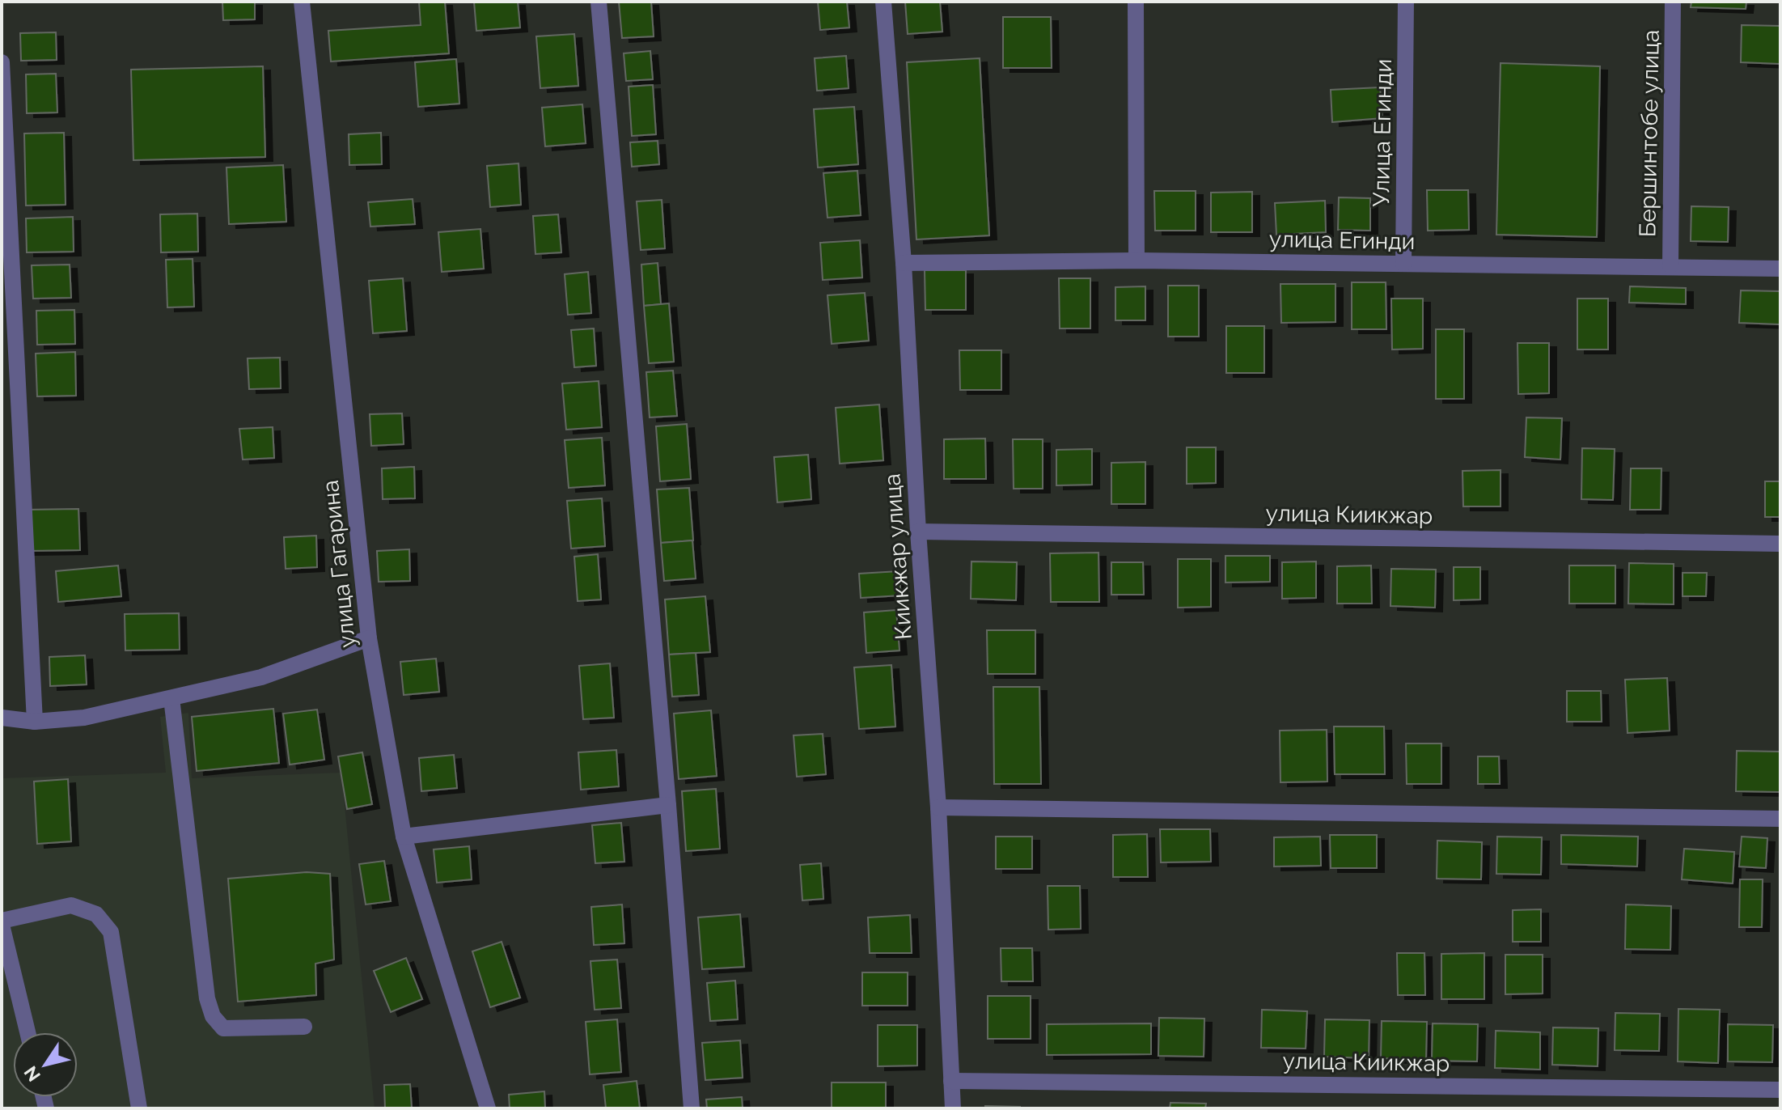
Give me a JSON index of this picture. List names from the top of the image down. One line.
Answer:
{"streets":{"street":["Улица Егинди","Бершинтобе улица","улица Егинди","улица Киикжар","Киикжар улица","улица Гагарина"]},"crossings":[["Улица Егинди","улица Егинди"],["Бершинтобе улица","улица Егинди"],["улица Егинди","Киикжар улица"],["улица Киикжар","Киикжар улица"]],"north":"bottom left"}
